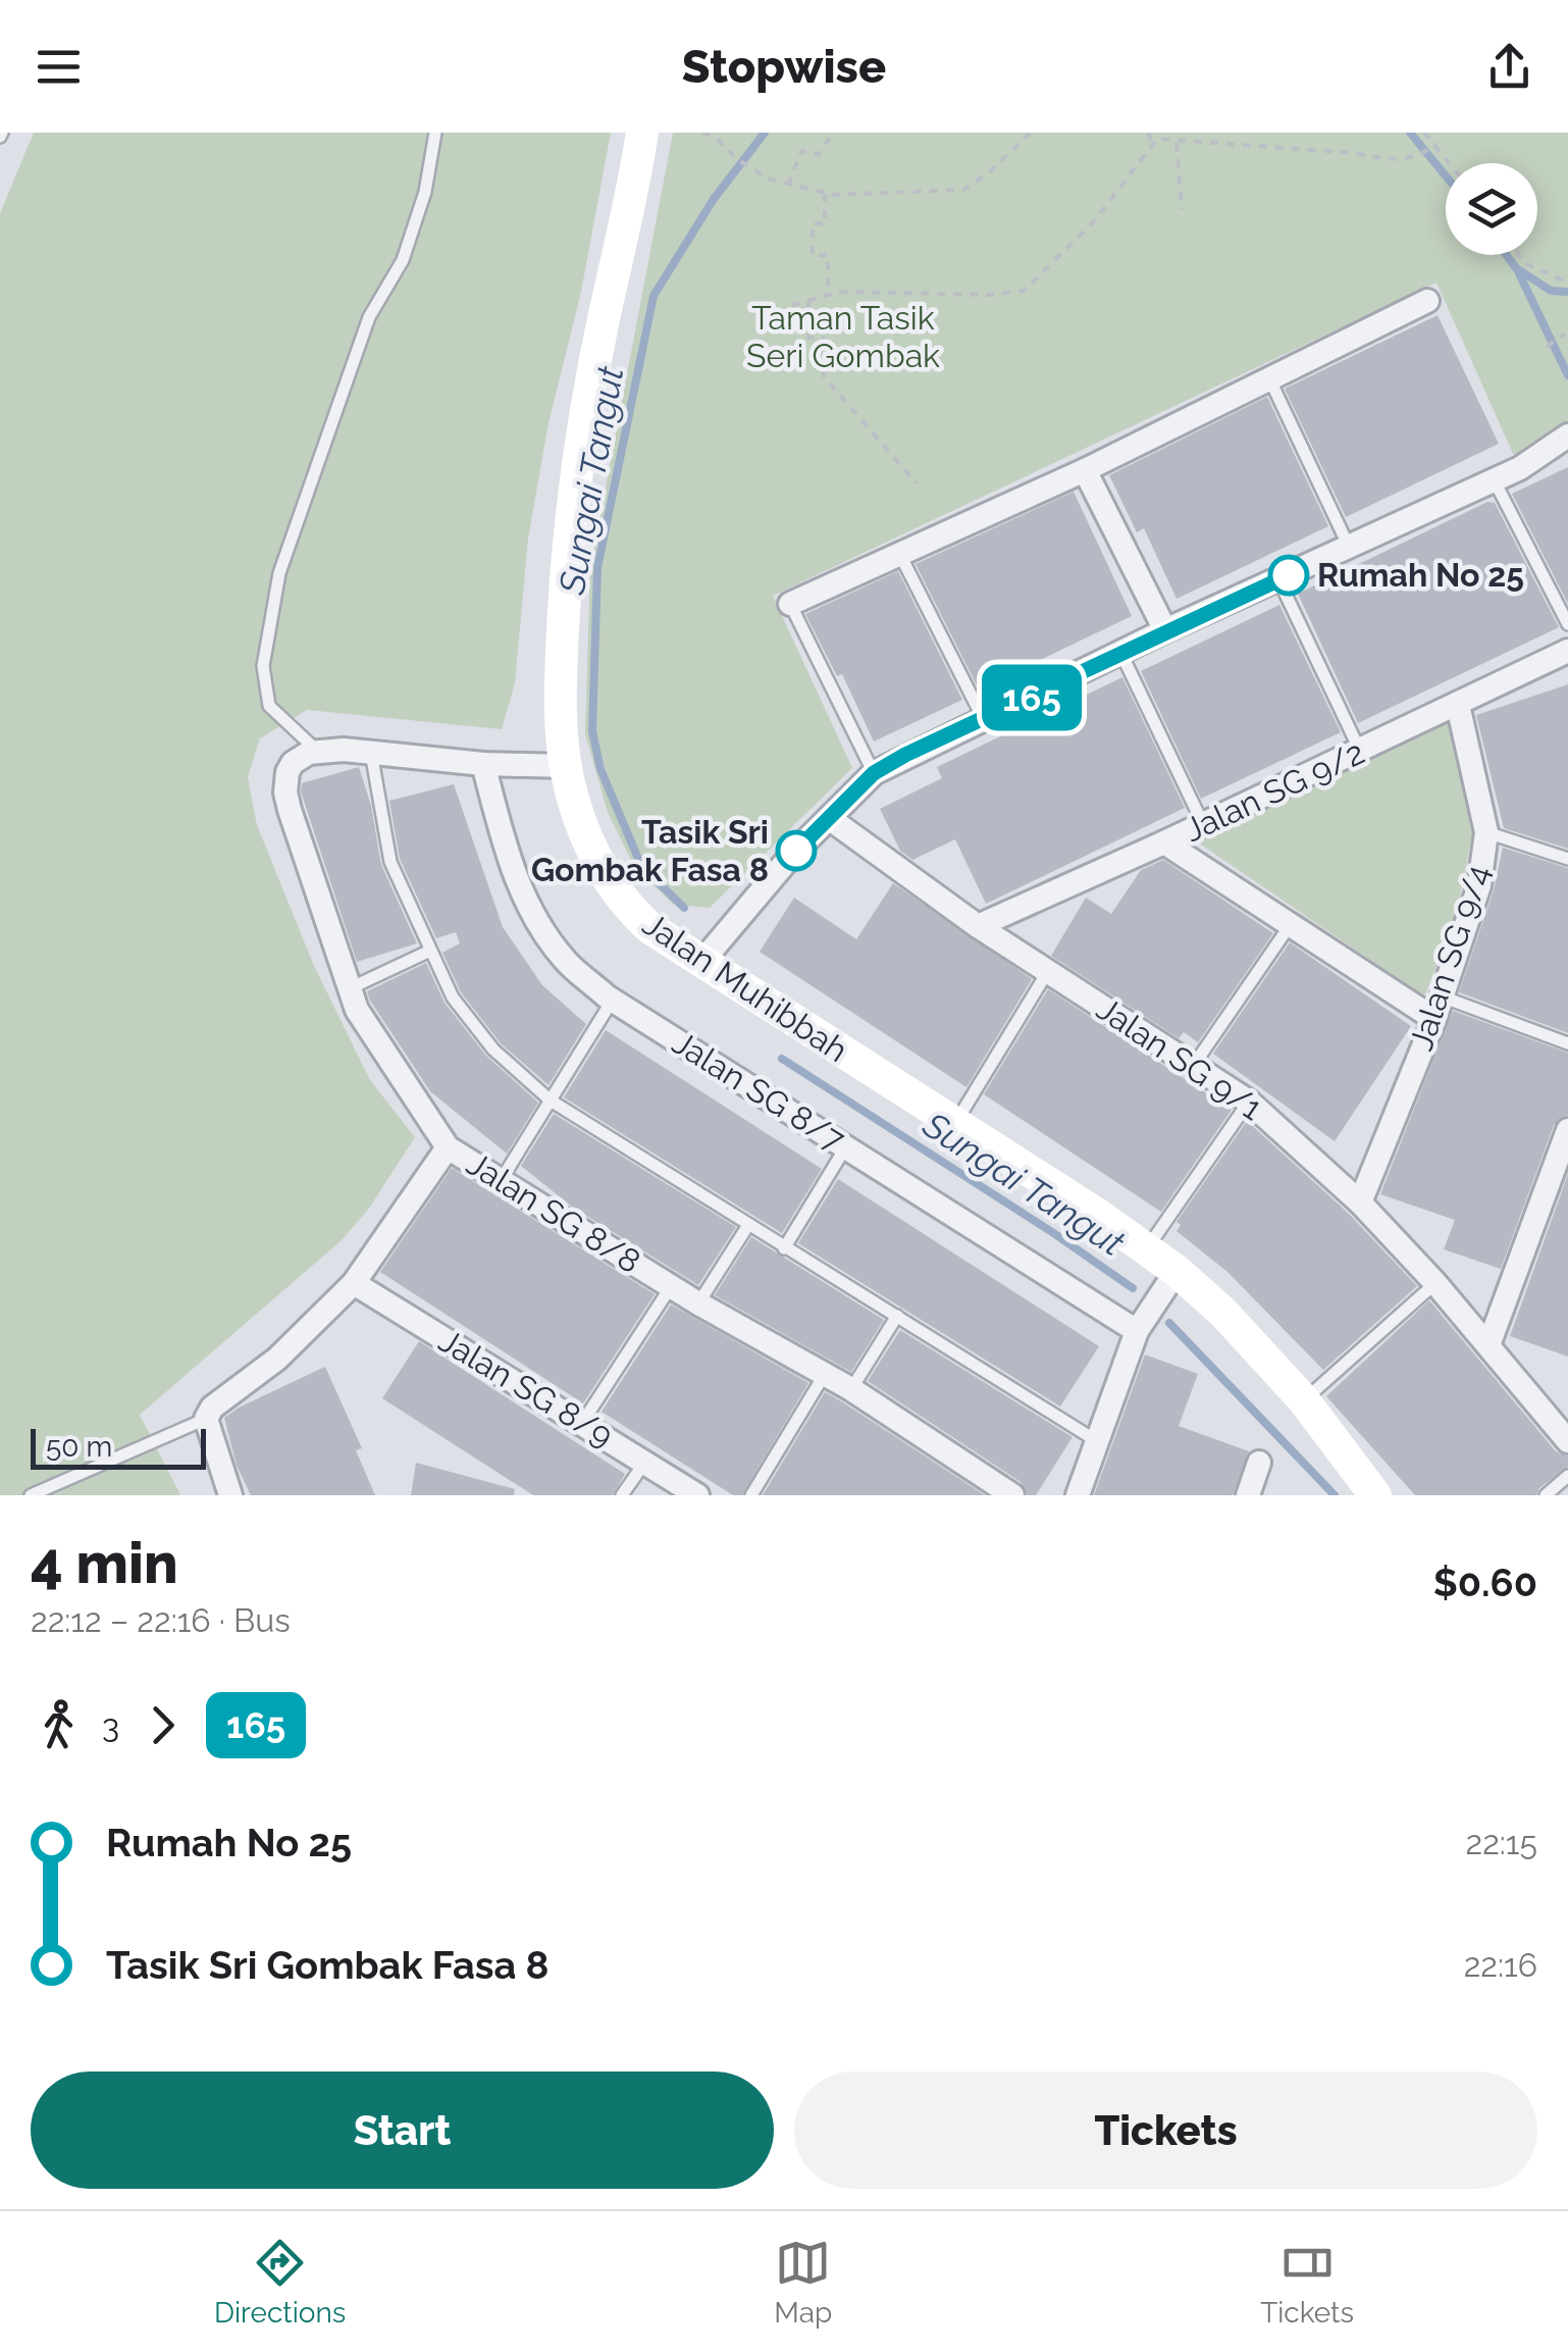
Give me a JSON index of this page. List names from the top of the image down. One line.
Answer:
{"streets":{"street":["Jalan SG 9/2","Jalan SG 9/4","Jalan Muhibbah","Jalan SG 9/1","Jalan SG 8/7","Jalan SG 8/8","Jalan SG 8/9"]},"crossings":[["Jalan SG 9/2","Jalan SG 9/4"],["Jalan SG 9/2","Jalan SG 9/1"],["Jalan SG 9/4","Jalan SG 9/1"]],"water":["Sungai Tangut"],"parks":["Taman Tasik Seri Gombak"],"places":["Rumah No 25","Tasik Sri Gombak Fasa 8"],"lines":["bus line 165"],"scale_bar":"50 m","page":{"header":"Stopwise","on_map":"165","scale":"50 m","heading":["4 min","22:12 – 22:16 · Bus","$0.60"],"legs":["3","165"],"list":[{"name":"Rumah No 25","value":"22:15"},{"name":"Tasik Sri Gombak Fasa 8","value":"22:16"}],"buttons":["Start","Tickets"],"tabs":["Directions","Map","Tickets"]}}
